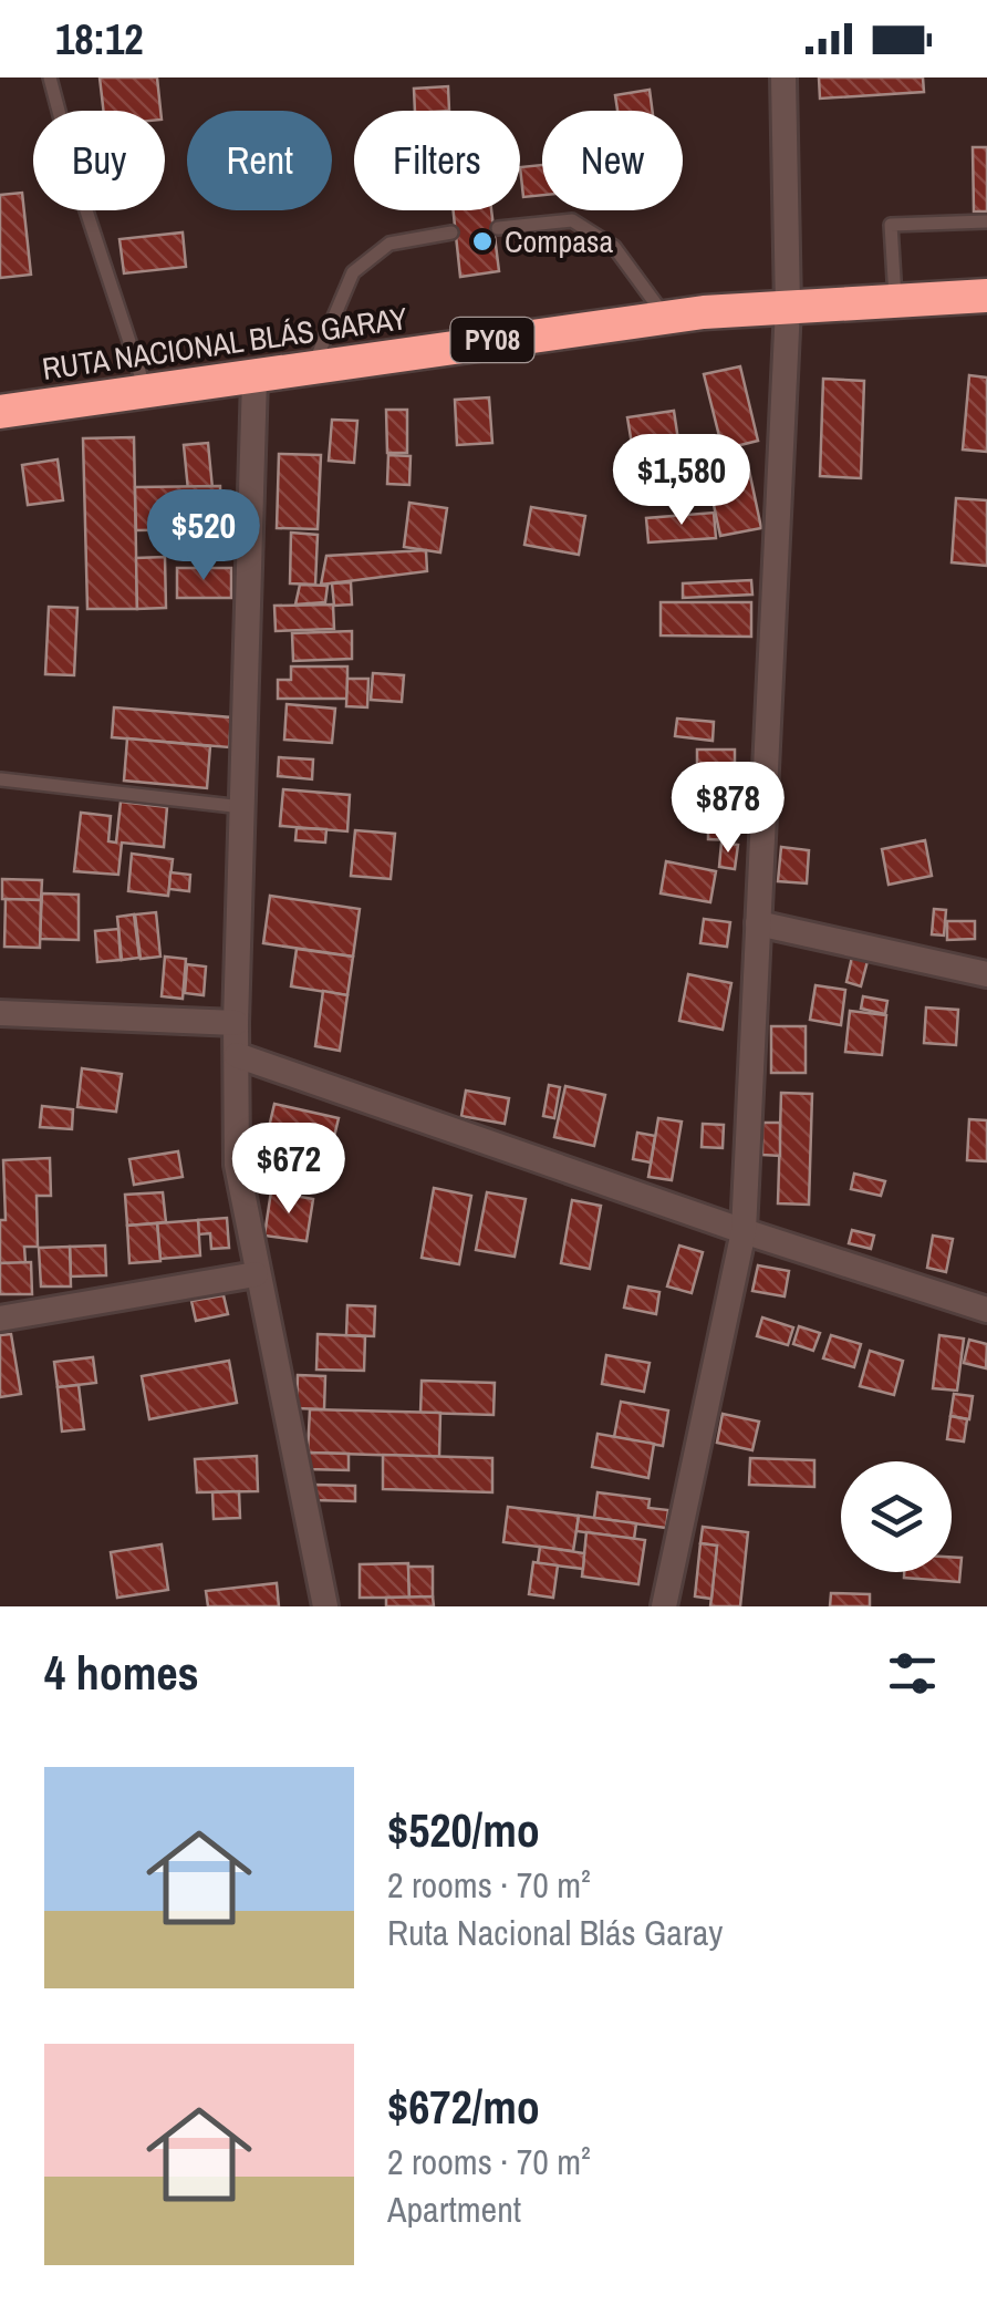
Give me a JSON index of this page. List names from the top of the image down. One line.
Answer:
{"streets":{"highway":["PY08","RUTA NACIONAL BLÁS GARAY"]},"places":["Compasa"],"page":{"status":"18:12","chip":["Buy","Rent","Filters","New"],"price":["$1,580","$520","$878","$672"],"heading":"4 homes","list":[{"name":"$520/mo","note":"2 rooms · 70 m² · Ruta Nacional Blás Garay"},{"name":"$672/mo","note":"2 rooms · 70 m² · Apartment"}]}}
